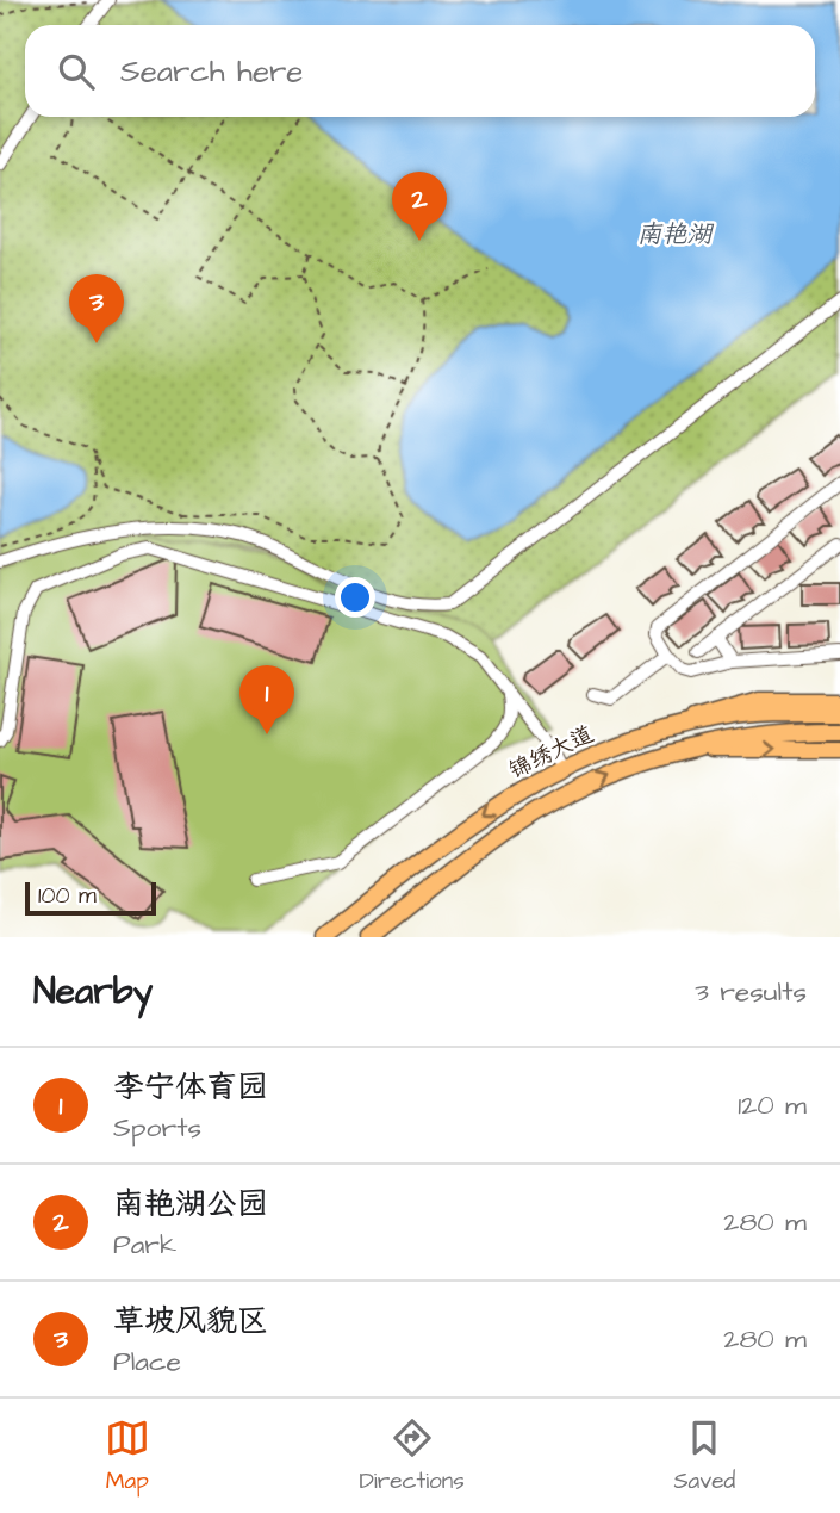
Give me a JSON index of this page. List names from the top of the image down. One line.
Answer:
{"streets":{"highway":["锦绣大道"]},"water":["南艳湖"],"scale_bar":"100 m","page":{"search":"Search here","pins":["2","3","1"],"scale":"100 m","heading":["Nearby","3 results"],"list":[{"mark":"1","name":"李宁体育园","note":"Sports","value":"120 m"},{"mark":"2","name":"南艳湖公园","note":"Park","value":"280 m"},{"mark":"3","name":"草坡风貌区","note":"Place","value":"280 m"}],"nav":["Map","Directions","Saved"]}}
